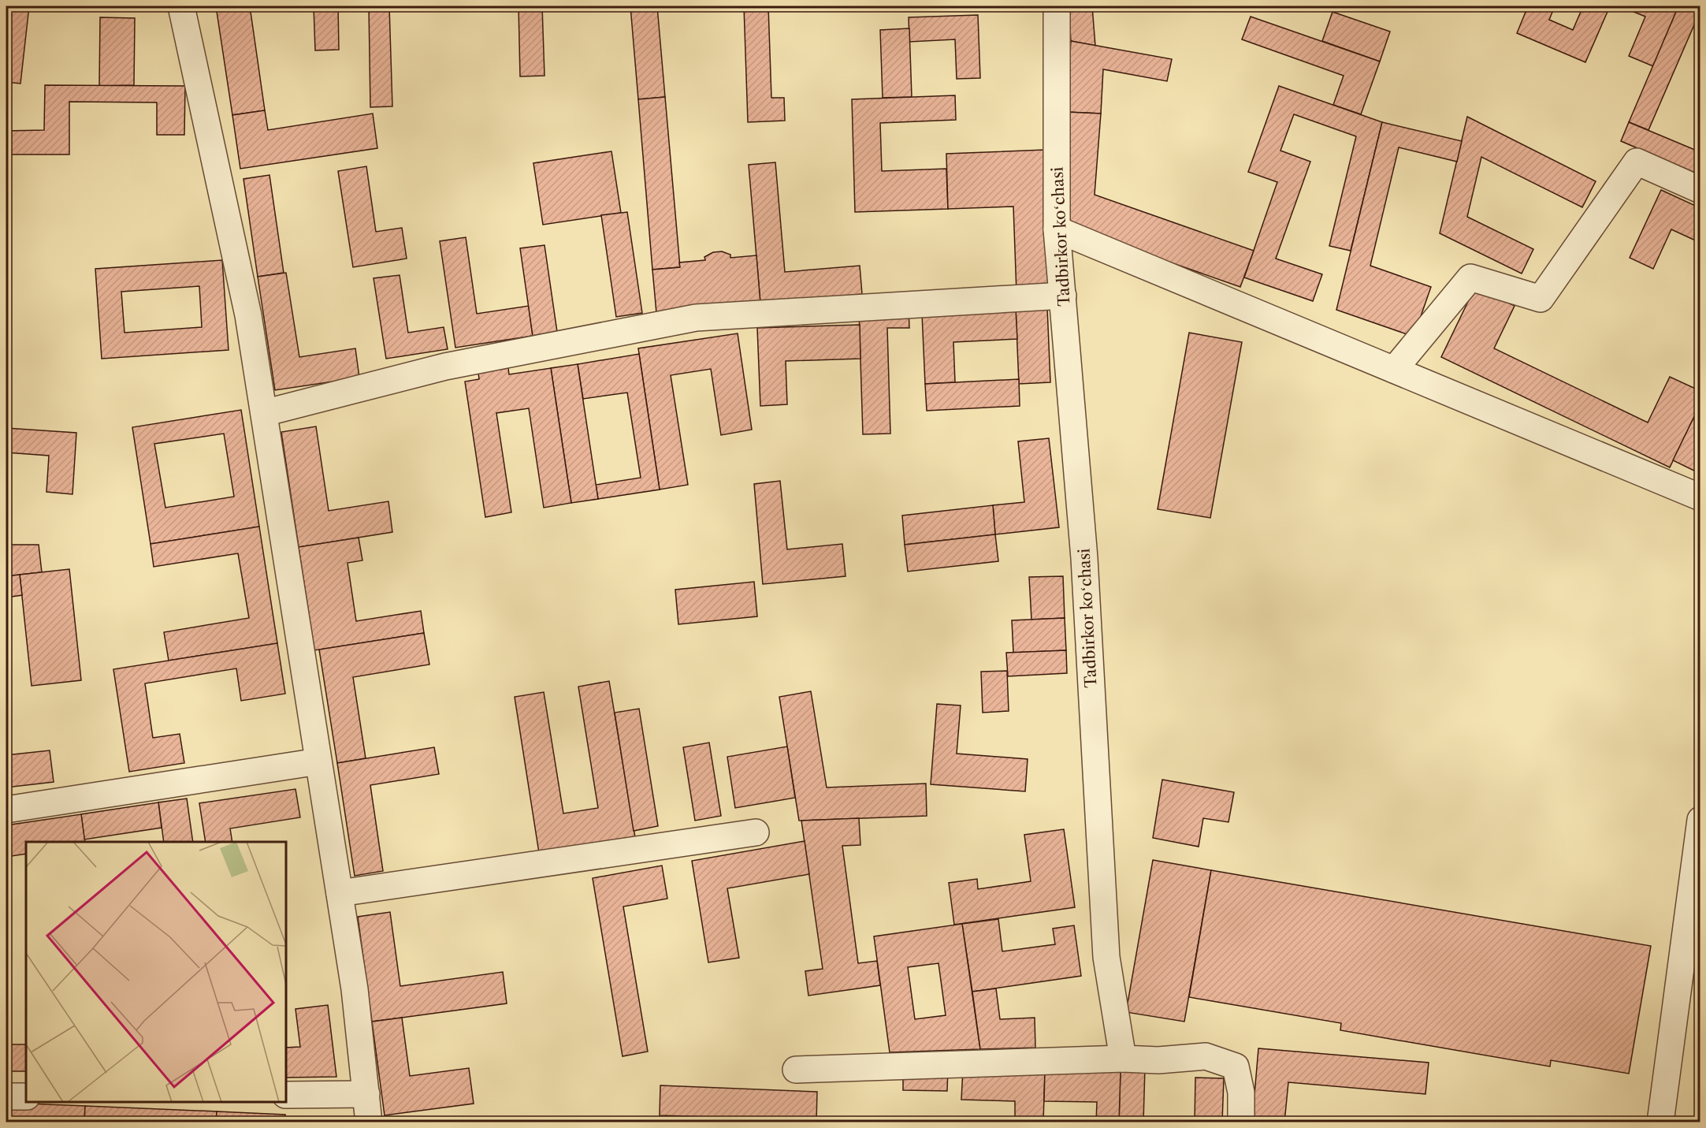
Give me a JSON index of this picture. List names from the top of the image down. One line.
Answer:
{"streets":{"street":["Tadbirkor koʻchasi"]}}
